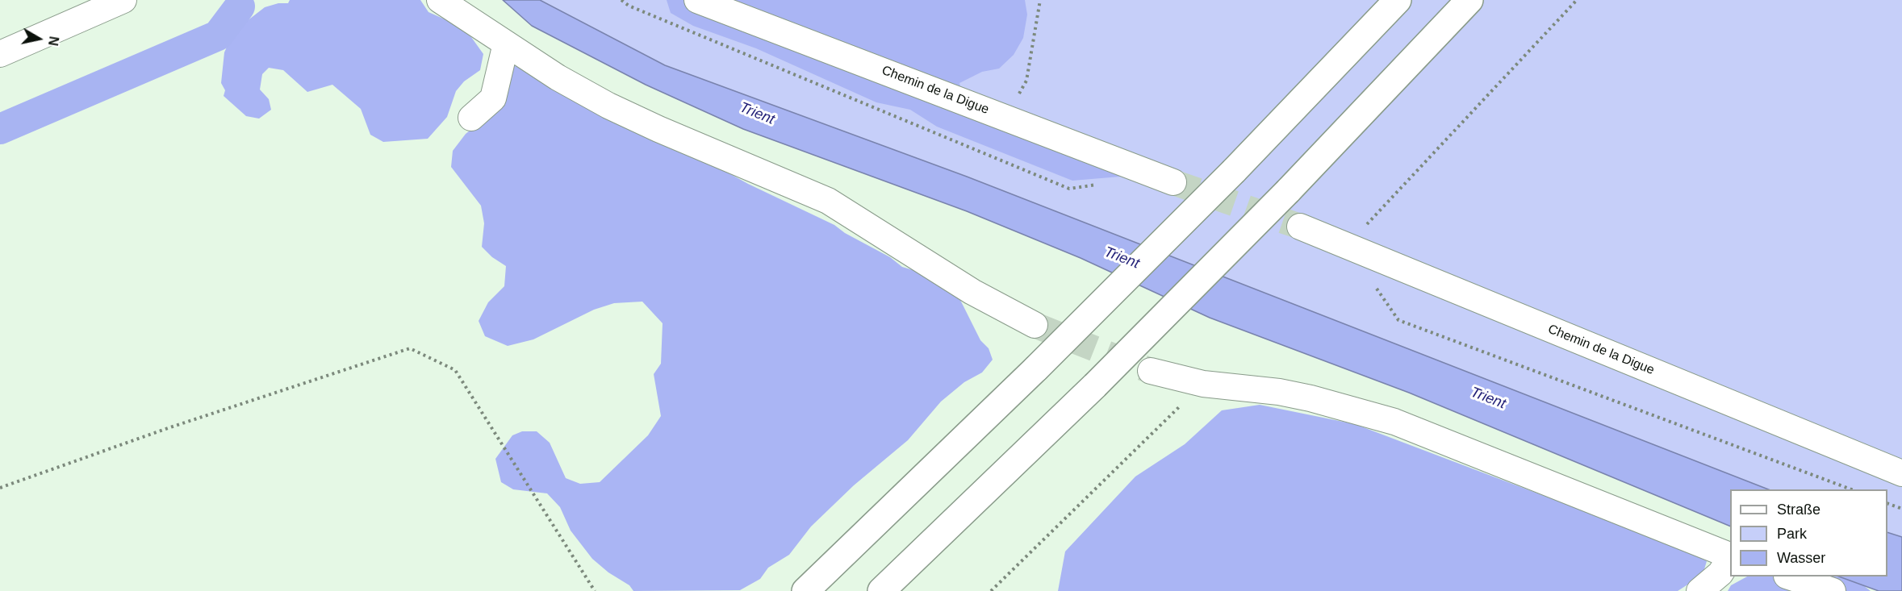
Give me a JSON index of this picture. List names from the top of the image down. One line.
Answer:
{"streets":{"street":["Chemin de la Digue"]},"water":["Trient"],"legend":["Straße","Park","Wasser"],"north":"right"}
